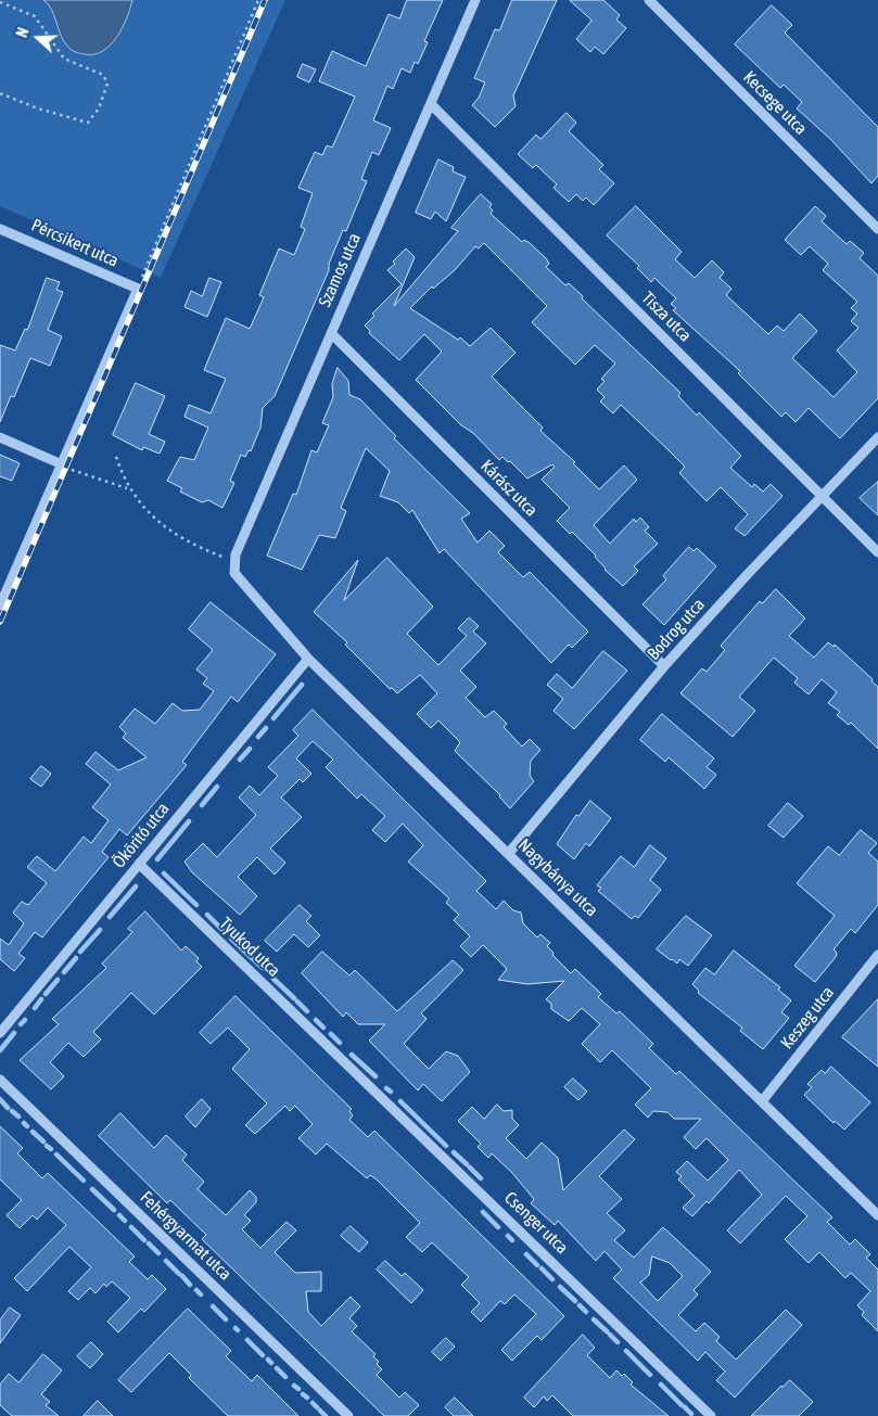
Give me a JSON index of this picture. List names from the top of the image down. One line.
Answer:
{"streets":{"street":["Kecsege utca","Pércsikert utca","Szamos utca","Tisza utca","Kárász utca","Bodrog utca","Ököritó utca","Nagybánya utca","Tyukod utca","Keszeg utca","Csenger utca","Fehérgyarmat utca"]},"crossings":[["Szamos utca","Tisza utca"],["Szamos utca","Kárász utca"],["Szamos utca","Nagybánya utca"],["Tisza utca","Bodrog utca"],["Kárász utca","Bodrog utca"],["Bodrog utca","Nagybánya utca"],["Ököritó utca","Nagybánya utca"],["Ököritó utca","Tyukod utca"],["Nagybánya utca","Keszeg utca"],["Tyukod utca","Csenger utca"]],"north":"left"}
